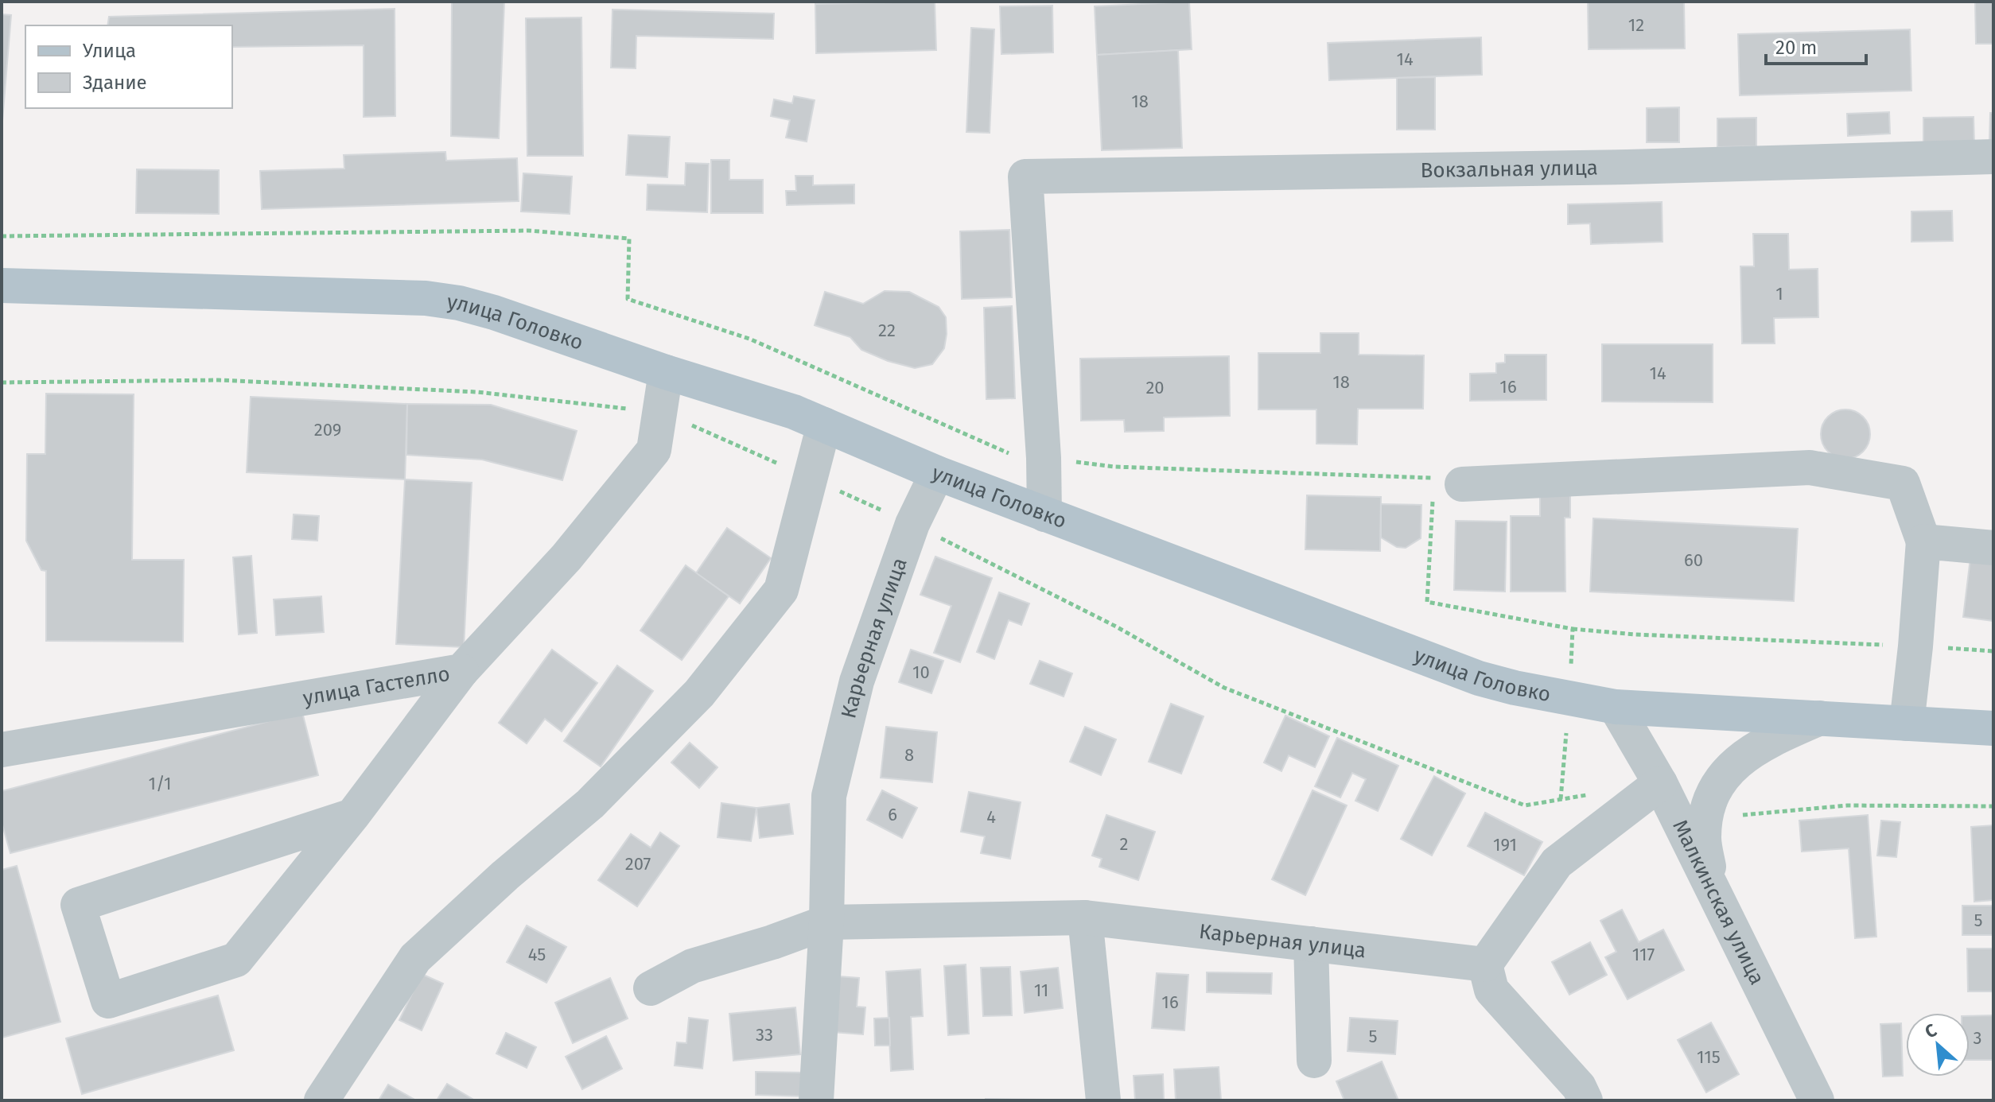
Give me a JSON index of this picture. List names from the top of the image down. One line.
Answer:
{"streets":{"main road":["улица Головко"],"street":["Вокзальная улица","Карьерная улица","улица Гастелло","Малкинская улица"]},"crossings":[["улица Головко","Карьерная улица"],["улица Головко","улица Гастелло"],["улица Головко","Малкинская улица"]],"house_numbers":["12","14","18","1","22","14","18","16","20","209","60","10","8","1/1","6","4","2","191","207","5","45","117","11","16","33","5","3","115"],"legend":["Улица","Здание"],"scale_bar":"20 m","north":"top left"}
